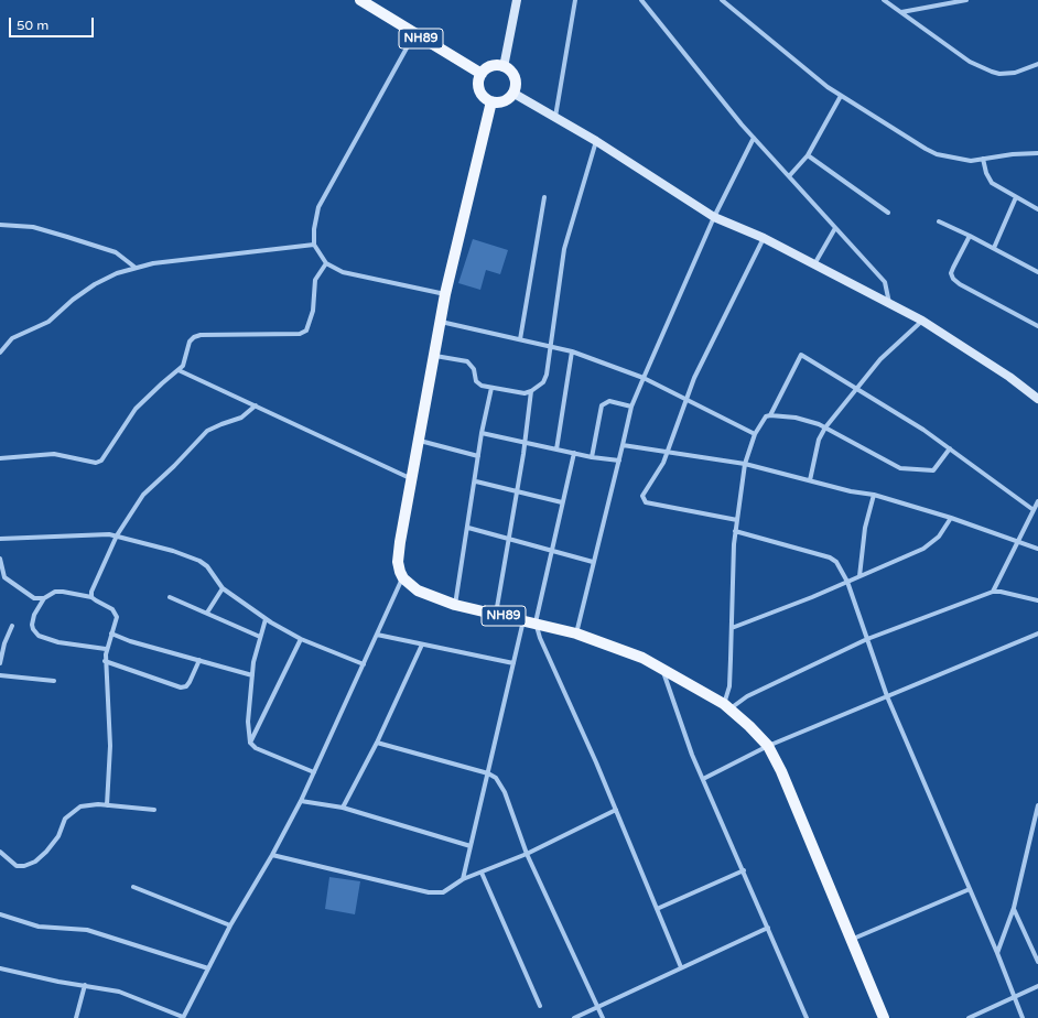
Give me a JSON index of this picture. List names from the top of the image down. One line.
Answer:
{"streets":{"main road":["NH89"]},"scale_bar":"50 m"}
